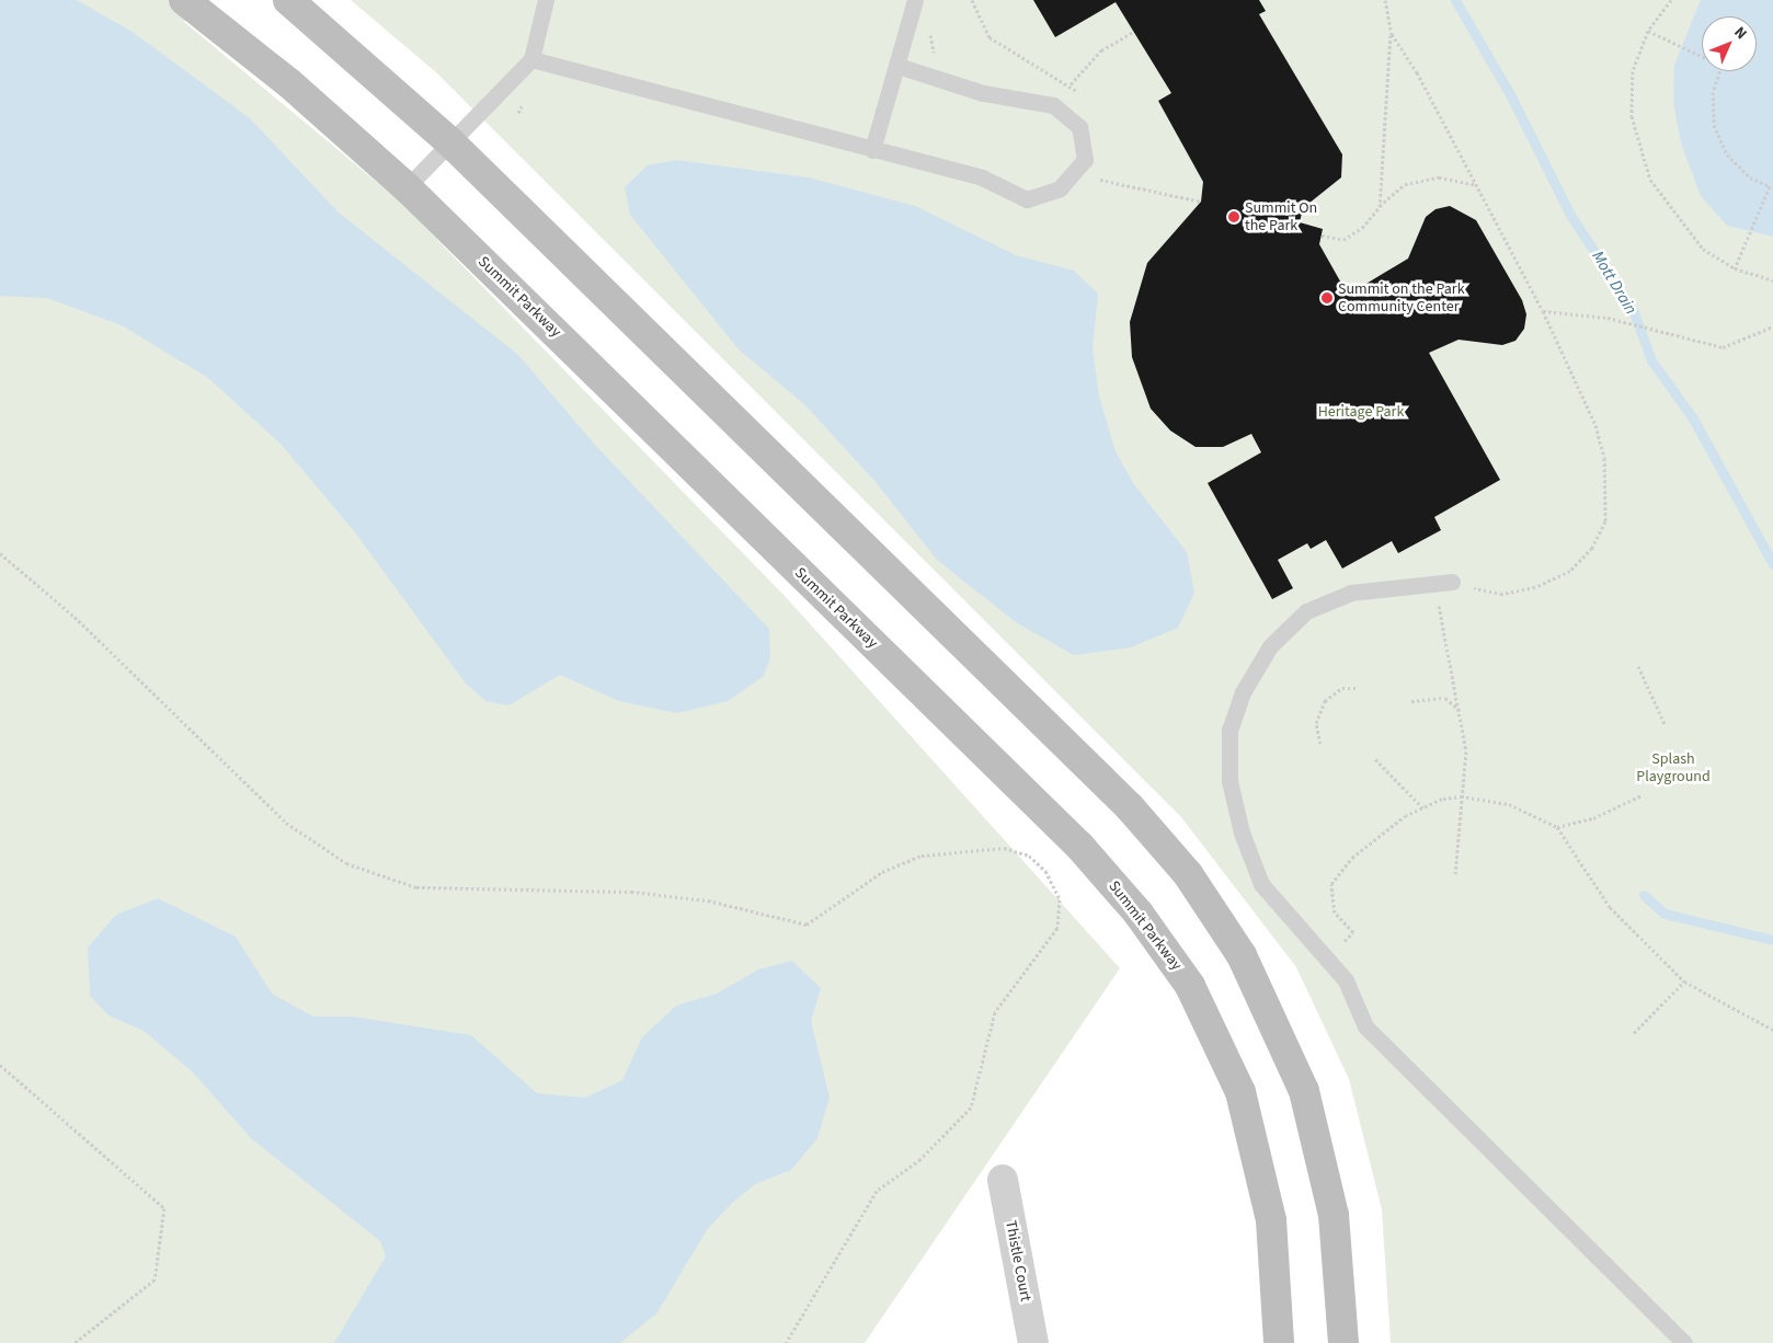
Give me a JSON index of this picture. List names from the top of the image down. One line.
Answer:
{"streets":{"street":["Summit Parkway","Thistle Court"]},"water":["Mott Drain"],"parks":["Heritage Park","Splash Playground"],"places":["Summit On the Park","Summit on the Park Community Center"],"north":"top right"}
